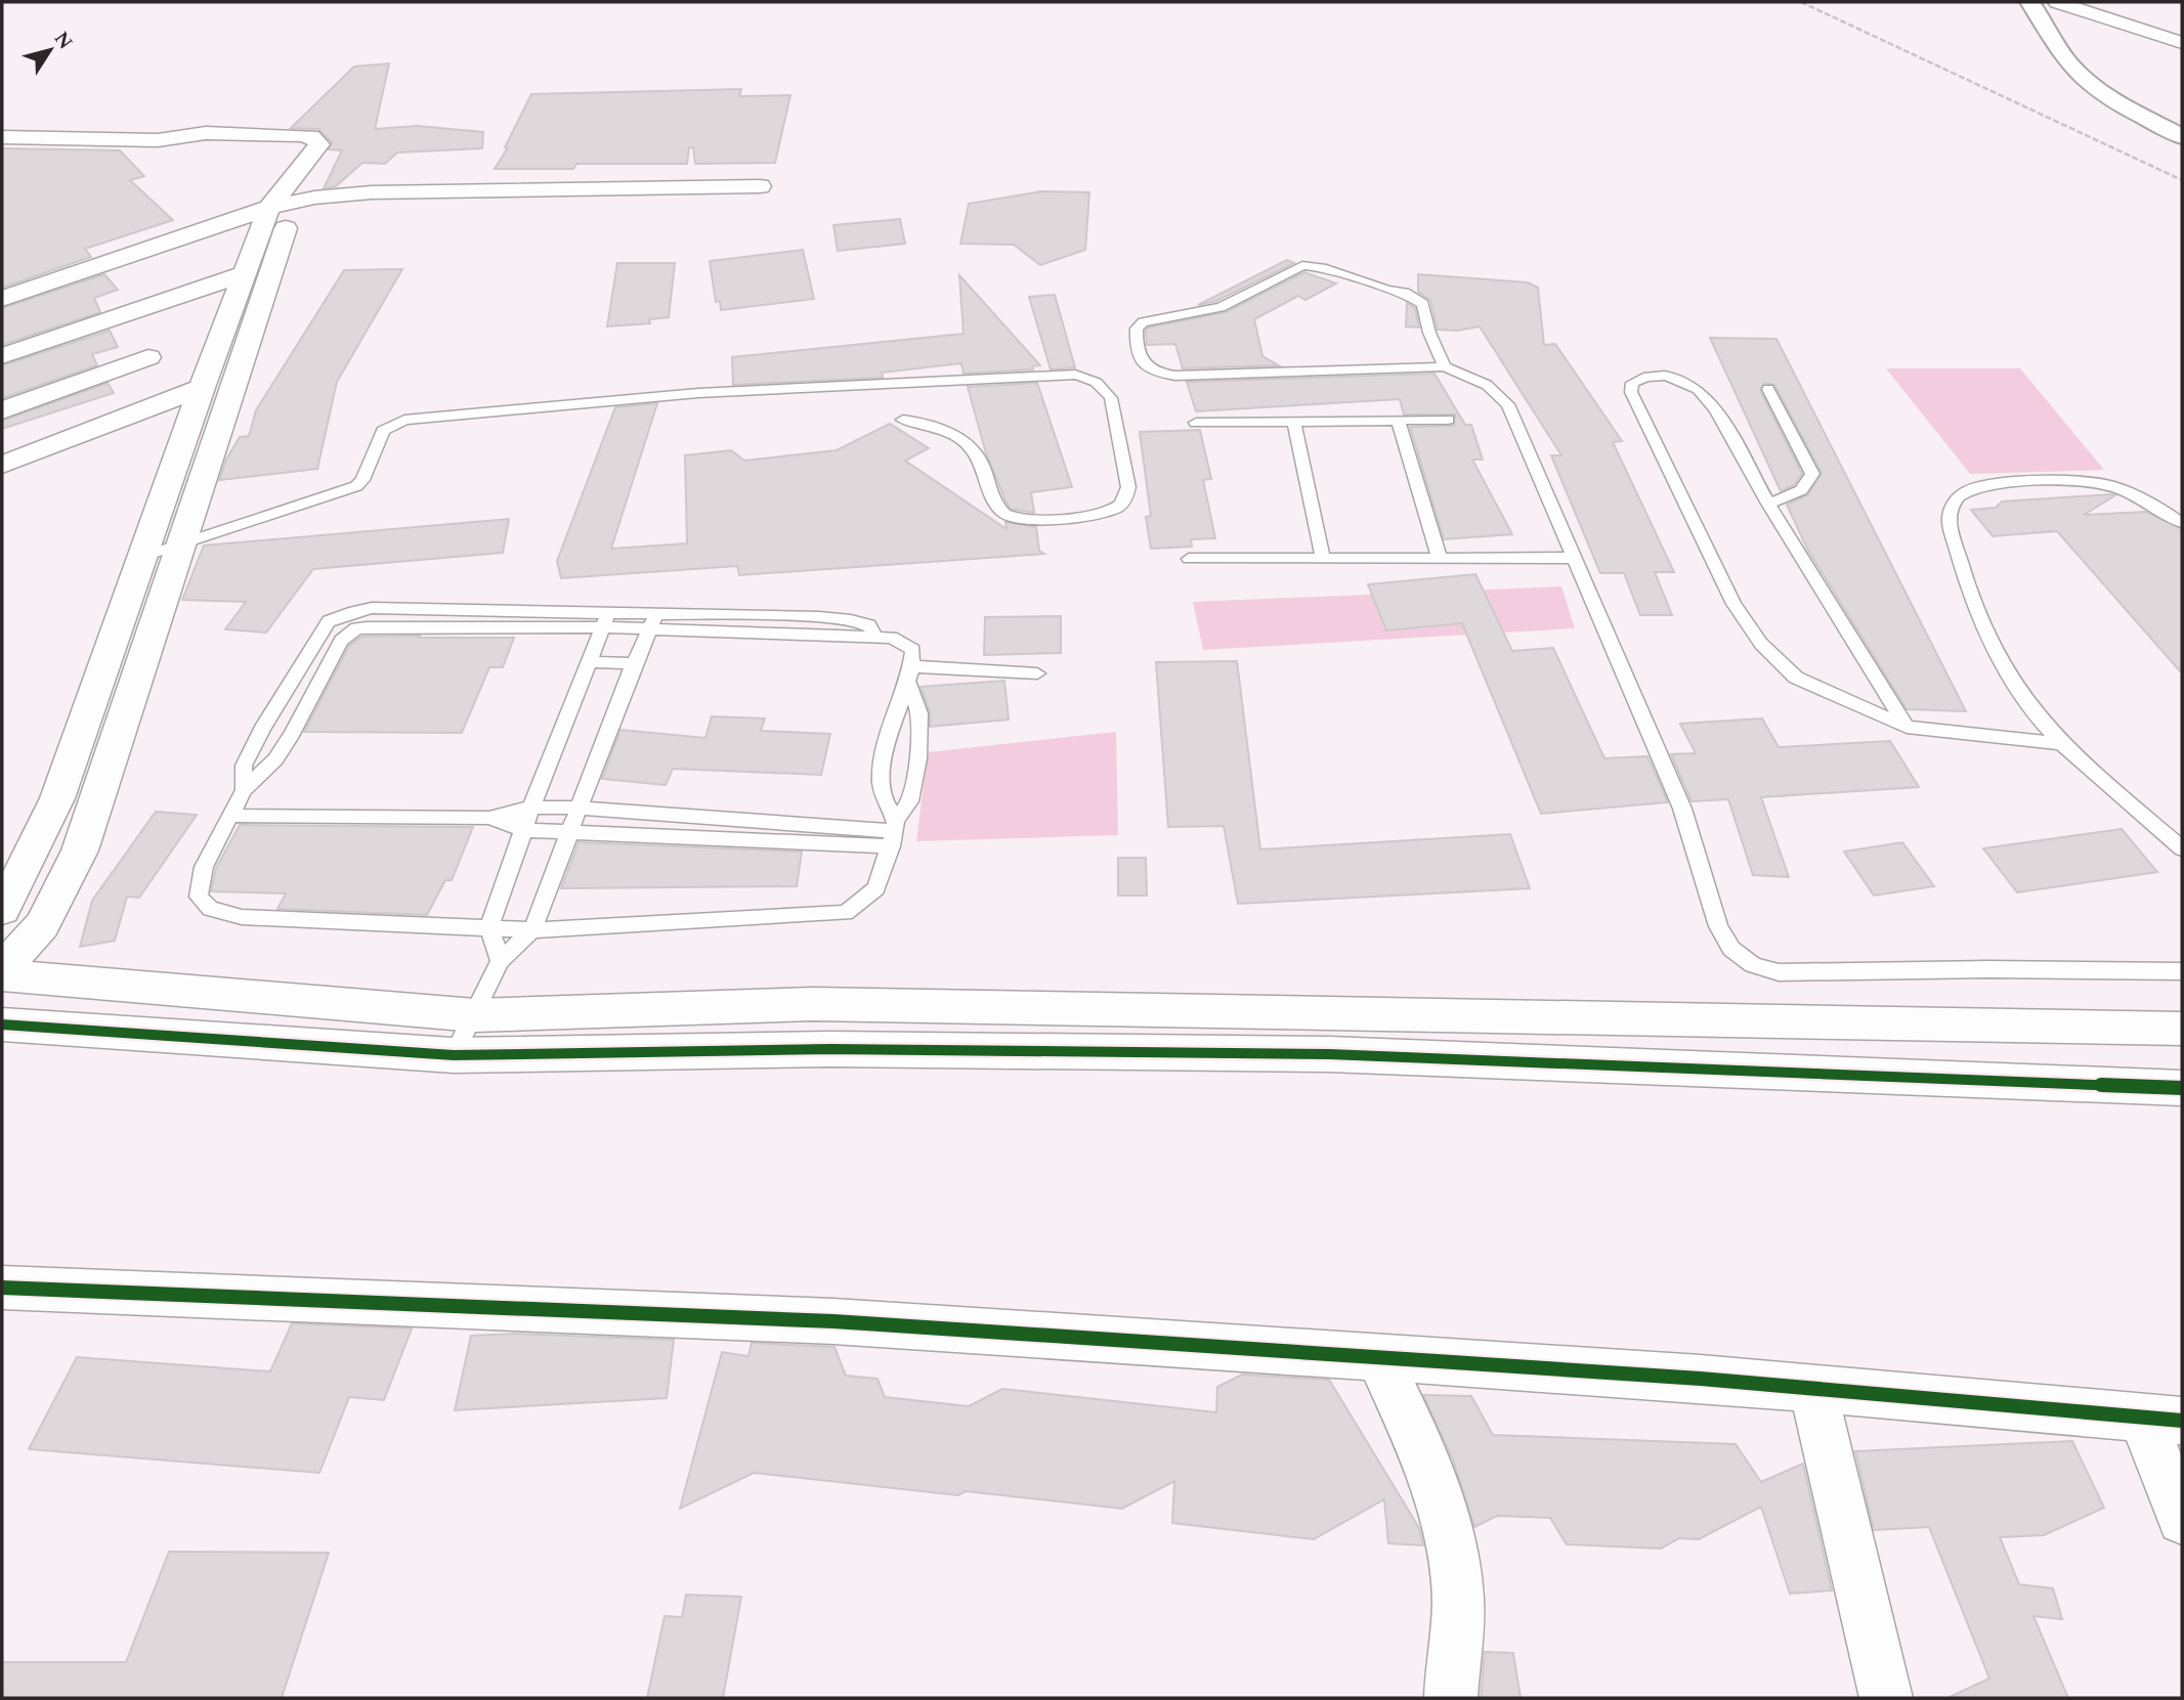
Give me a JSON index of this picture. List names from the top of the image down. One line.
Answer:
{"north":"top right"}
